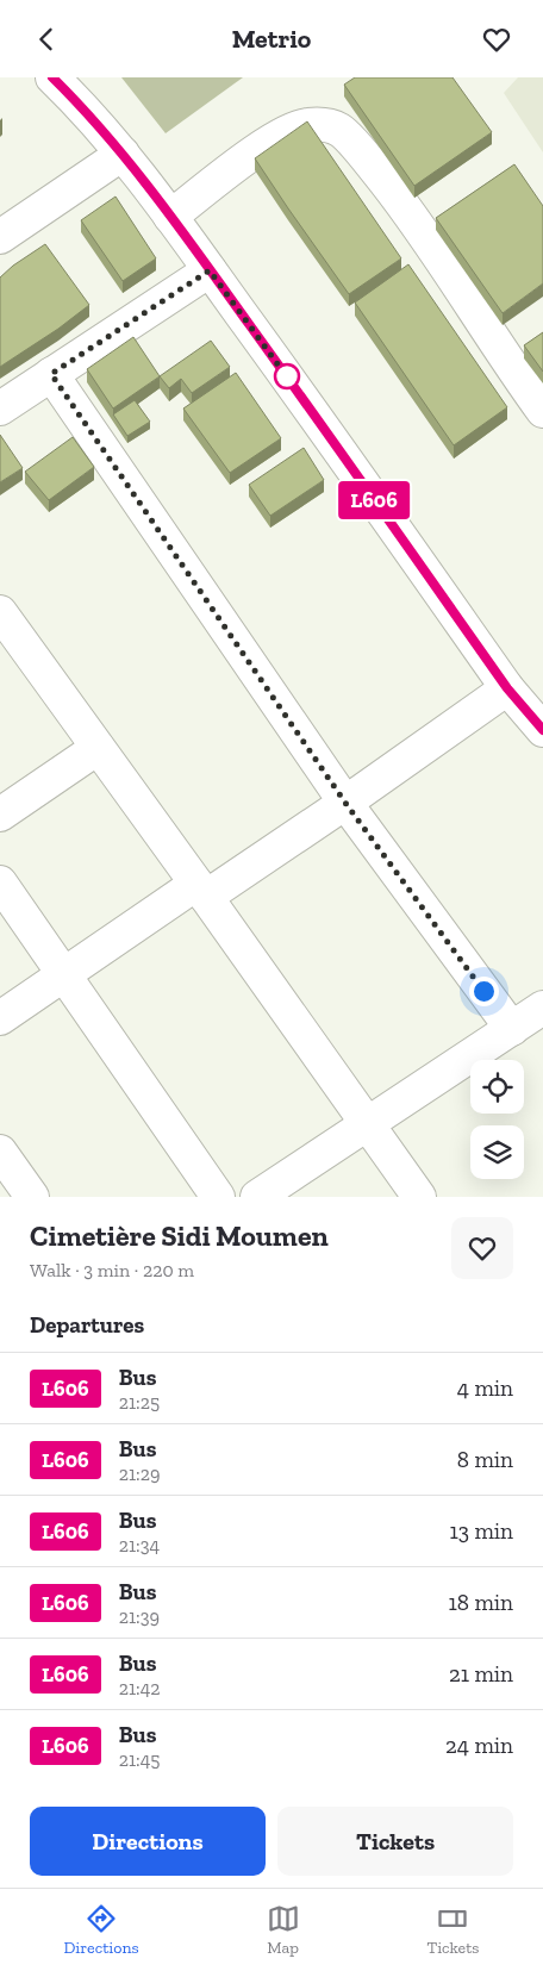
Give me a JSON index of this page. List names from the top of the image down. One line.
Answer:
{"lines":["bus line L606"],"page":{"header":"Metrio","on_map":"L606","heading":[["Cimetière Sidi Moumen","Walk · 3 min · 220 m"],"Departures"],"list":[{"mark":"L606","name":"Bus","note":"21:25","value":"4 min"},{"mark":"L606","name":"Bus","note":"21:29","value":"8 min"},{"mark":"L606","name":"Bus","note":"21:34","value":"13 min"},{"mark":"L606","name":"Bus","note":"21:39","value":"18 min"},{"mark":"L606","name":"Bus","note":"21:42","value":"21 min"},{"mark":"L606","name":"Bus","note":"21:45","value":"24 min"}],"buttons":["Directions","Tickets"],"tabs":["Directions","Map","Tickets"]}}
